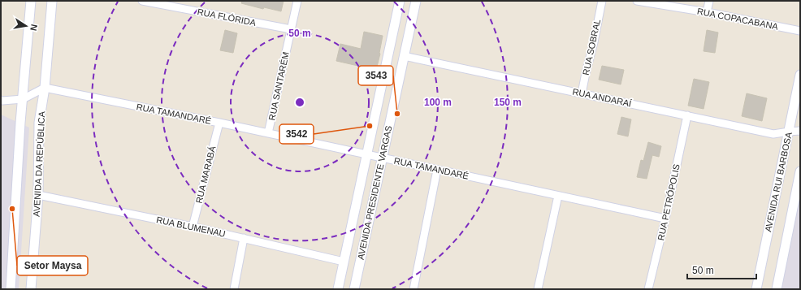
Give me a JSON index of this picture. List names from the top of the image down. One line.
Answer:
{"streets":{"street":["RUA FLÓRIDA","RUA COPACABANA","RUA SOBRAL","RUA SANTARÉM","RUA ANDARAÍ","RUA TAMANDARÉ","AVENIDA DA REPÚBLICA","RUA MARABÁ","AVENIDA RUI BARBOSA","AVENIDA PRESIDENTE VARGAS","RUA PETRÓPOLIS","RUA BLUMENAU"]},"crossings":[["RUA FLÓRIDA","RUA SANTARÉM"],["RUA SOBRAL","RUA ANDARAÍ"],["RUA SANTARÉM","RUA TAMANDARÉ"],["RUA ANDARAÍ","AVENIDA RUI BARBOSA"],["RUA ANDARAÍ","AVENIDA PRESIDENTE VARGAS"],["RUA ANDARAÍ","RUA PETRÓPOLIS"],["RUA TAMANDARÉ","AVENIDA DA REPÚBLICA"],["RUA TAMANDARÉ","RUA MARABÁ"],["RUA TAMANDARÉ","AVENIDA PRESIDENTE VARGAS"],["RUA TAMANDARÉ","RUA PETRÓPOLIS"],["AVENIDA DA REPÚBLICA","RUA BLUMENAU"],["RUA MARABÁ","RUA BLUMENAU"],["AVENIDA PRESIDENTE VARGAS","RUA BLUMENAU"]],"places":["3543","3542","Setor Maysa"],"scale_bar":"50 m","north":"right","rings":["50 m","100 m","150 m"]}
